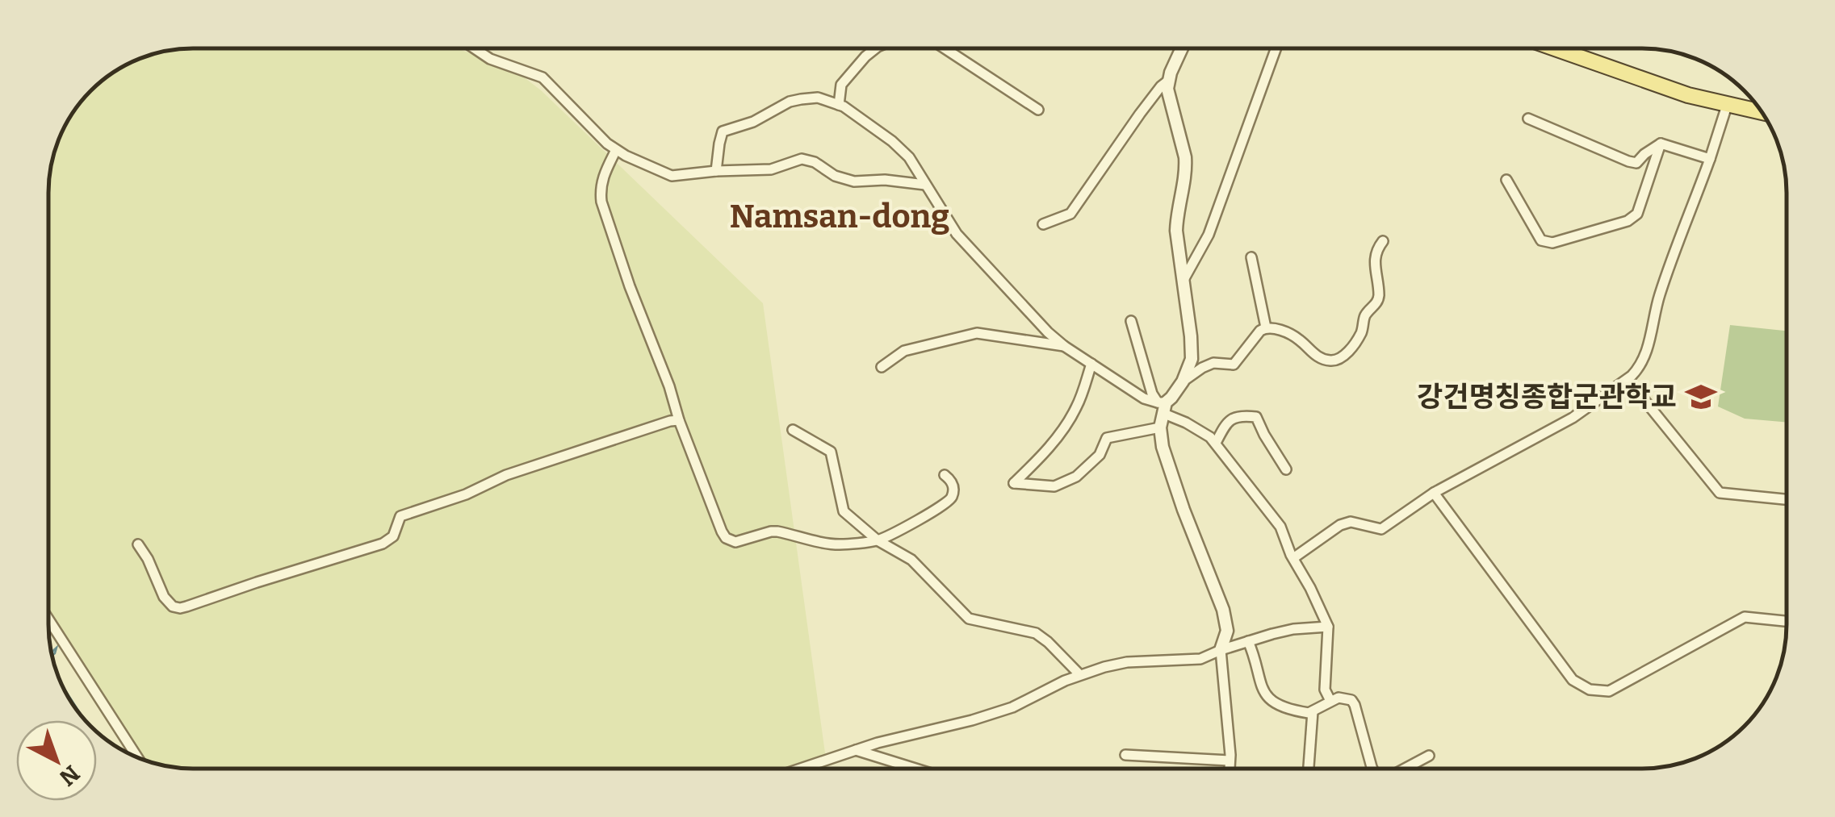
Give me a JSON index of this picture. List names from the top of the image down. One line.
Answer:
{"districts":["Namsan-dong"],"places":{"school or university":["강건명칭종합군관학교"]},"north":"bottom right"}
